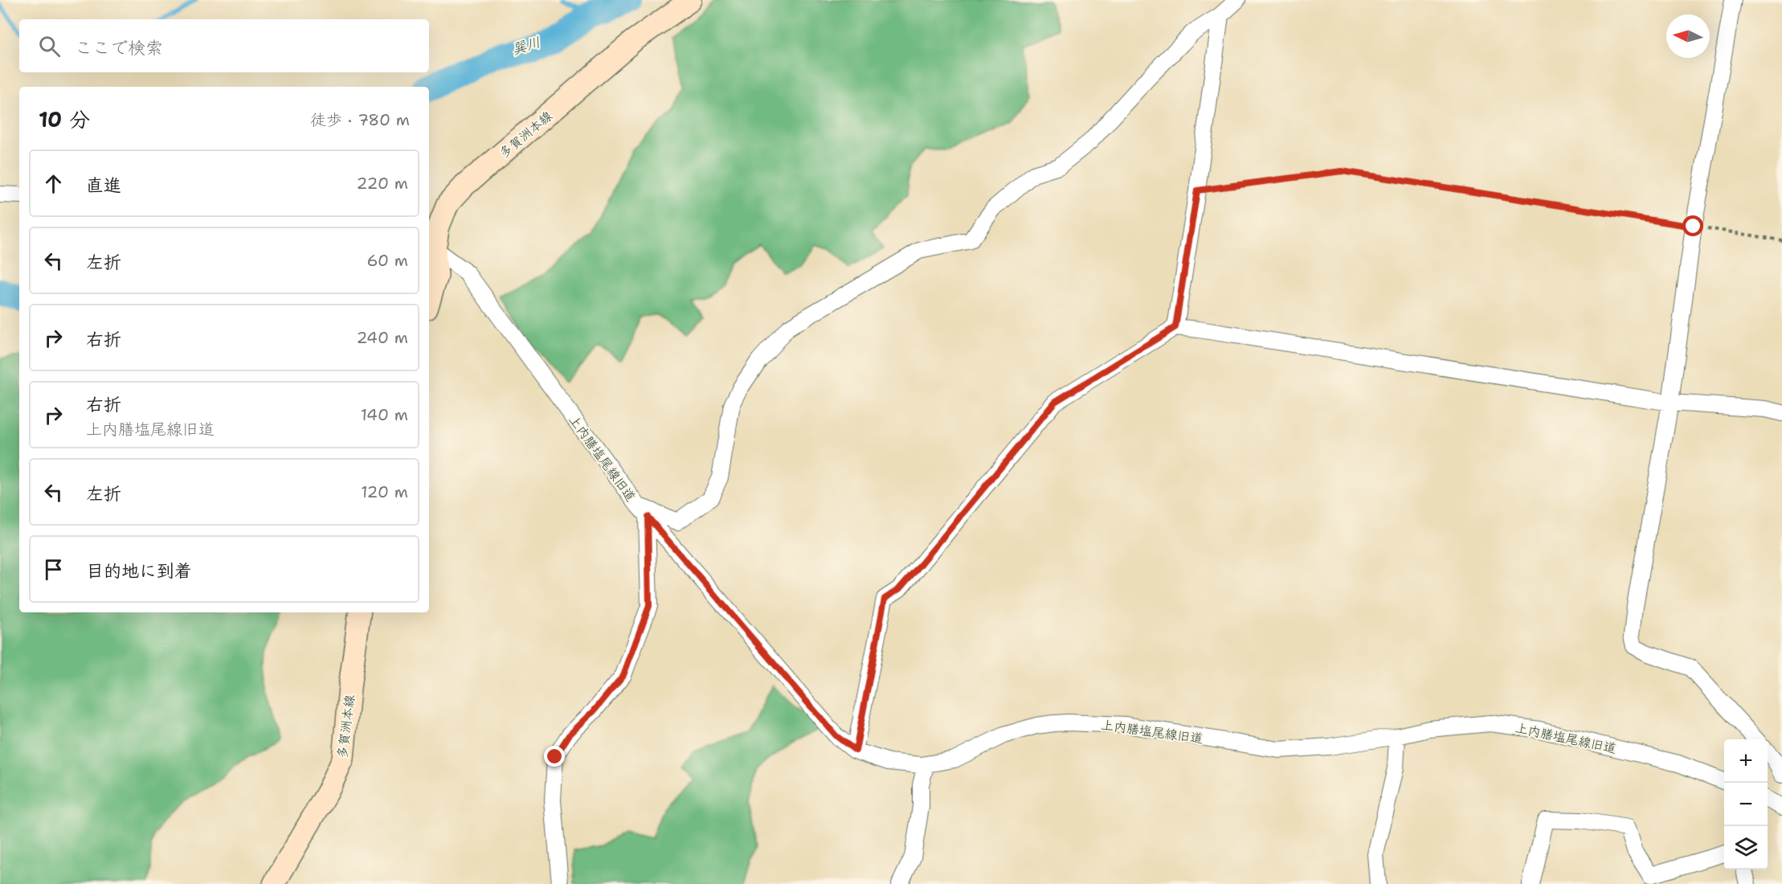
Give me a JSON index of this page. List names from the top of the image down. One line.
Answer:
{"streets":{"main road":["多賀洲本線"],"street":["上内膳塩尾線旧道"]},"crossings":[["多賀洲本線","上内膳塩尾線旧道"]],"water":["巽川"],"north":"left","page":{"search":"ここで検索","heading":["10 分","徒歩 · 780 m"],"list":[["直進","220 m"],["左折","60 m"],["右折","240 m"],["右折","上内膳塩尾線旧道","140 m"],["左折","120 m"],"目的地に到着"],"map_buttons":["+","−"]}}
